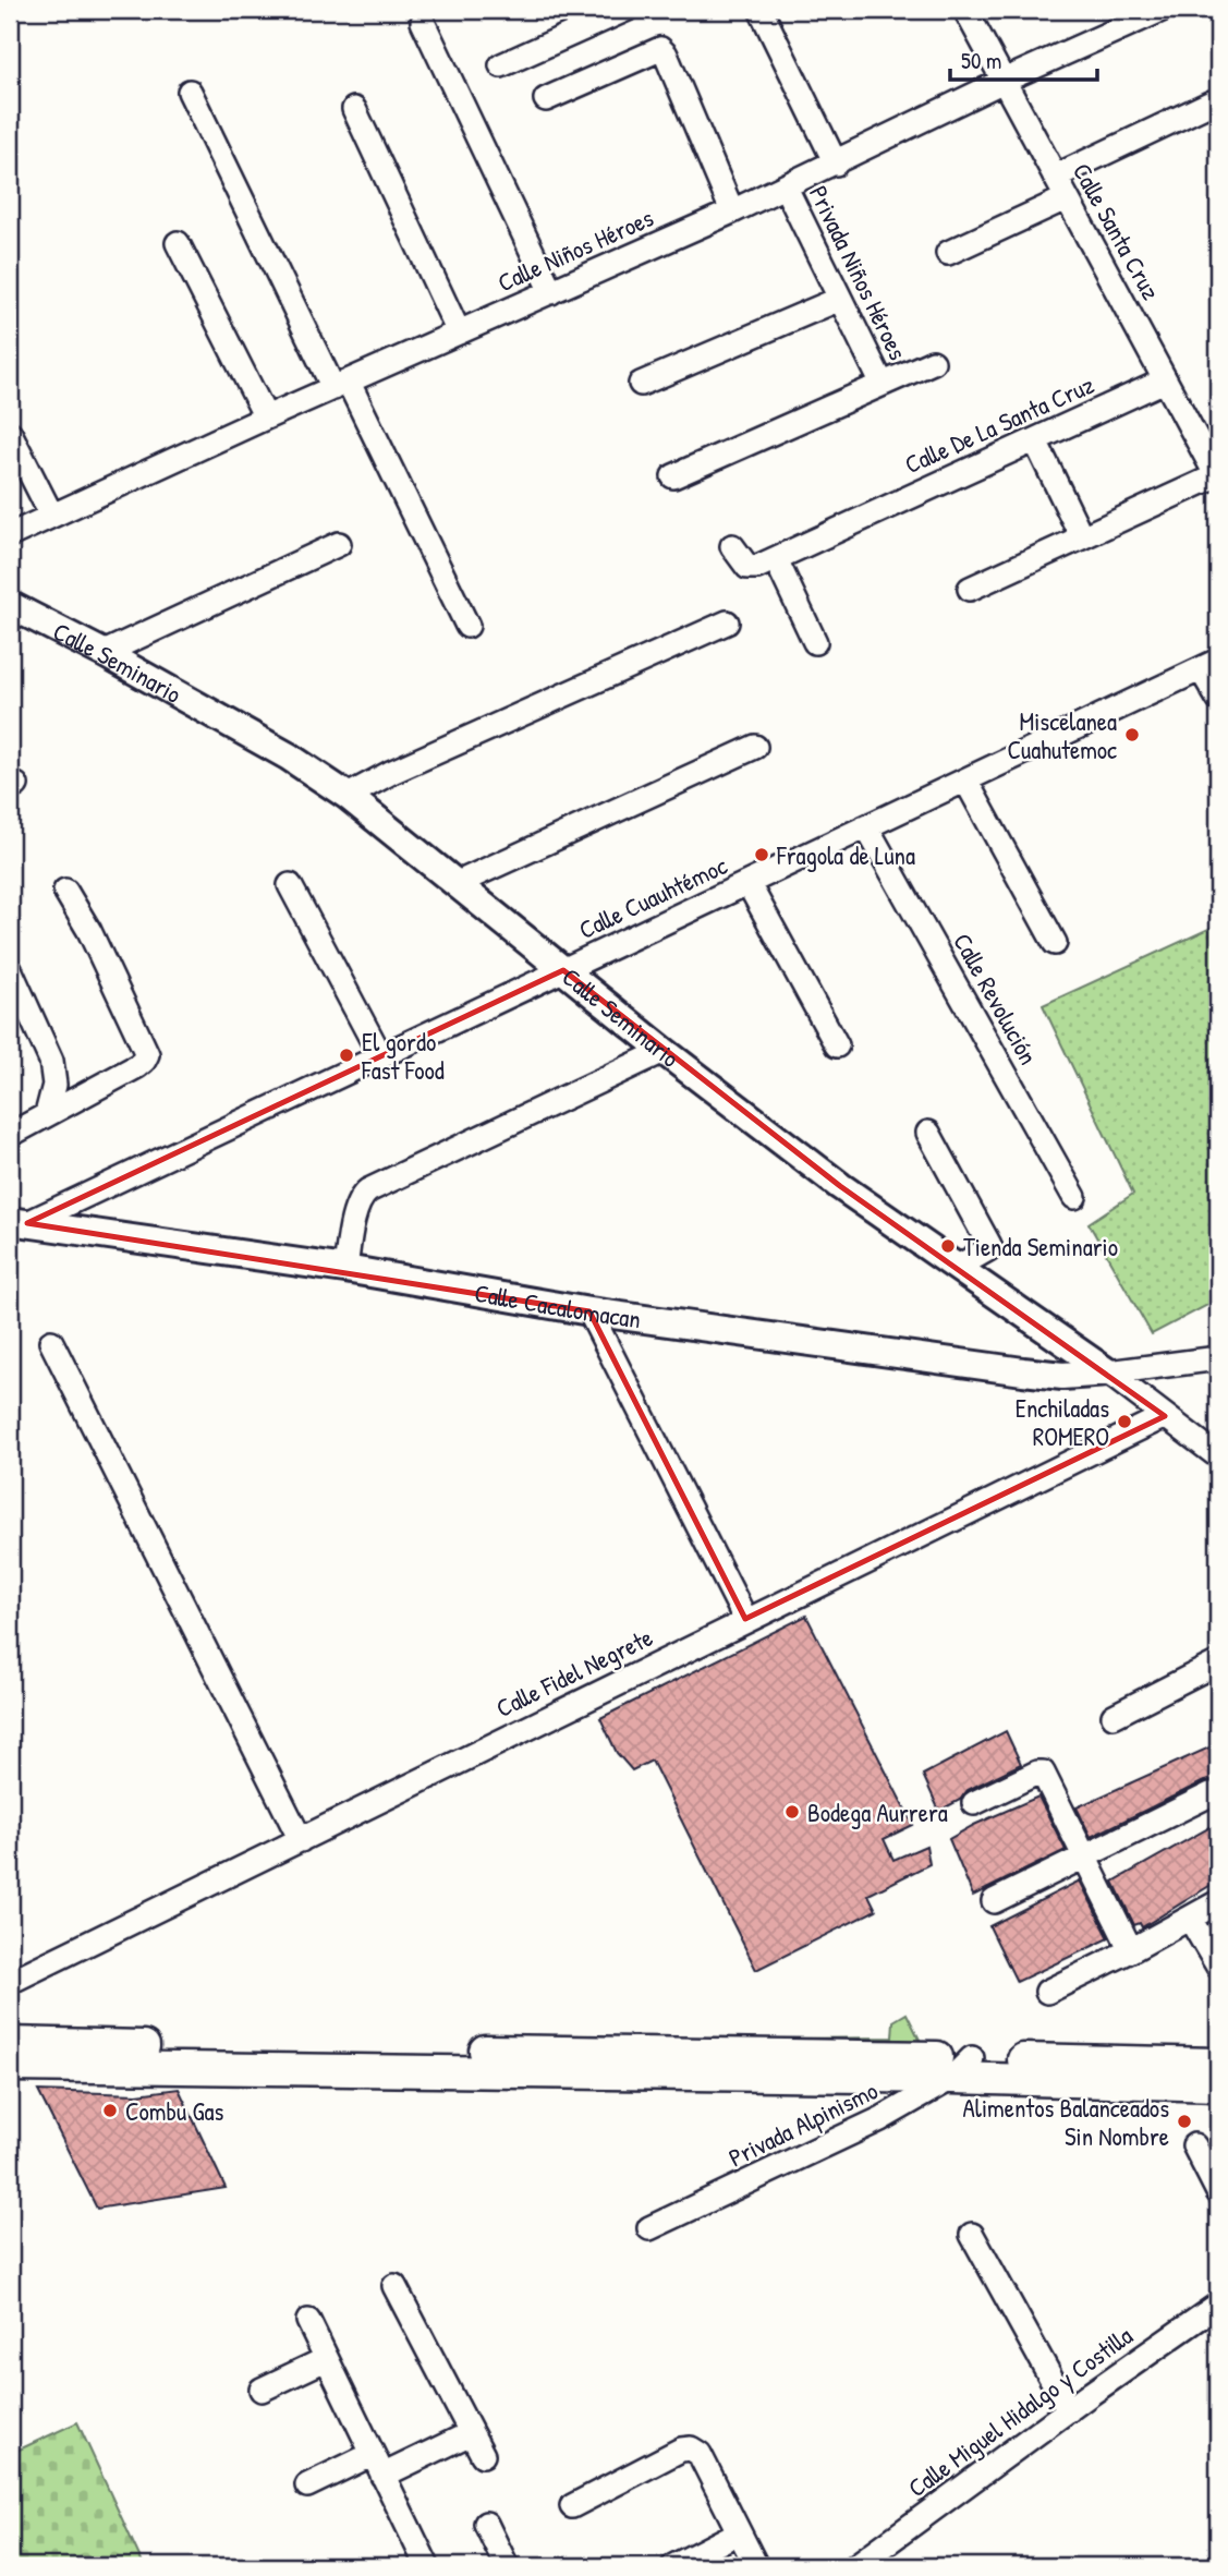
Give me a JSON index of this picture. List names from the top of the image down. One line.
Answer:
{"streets":{"street":["Calle Santa Cruz","Calle Niños Héroes","Privada Niños Héroes","Calle De La Santa Cruz","Calle Seminario","Calle Cuauhtémoc","Calle Revolución","Calle Cacalomacan","Calle Fidel Negrete","Privada Alpinismo","Calle Miguel Hidalgo y Costilla"]},"crossings":[["Calle Santa Cruz","Calle Niños Héroes"],["Calle Santa Cruz","Calle De La Santa Cruz"],["Calle Niños Héroes","Privada Niños Héroes"],["Calle Seminario","Calle Cuauhtémoc"],["Calle Seminario","Calle Cacalomacan"],["Calle Seminario","Calle Fidel Negrete"],["Calle Cuauhtémoc","Calle Revolución"],["Calle Cuauhtémoc","Calle Cacalomacan"]],"places":["Miscelanea Cuahutemoc","Fragola de Luna","El gordo Fast Food","Tienda Seminario","Enchiladas ROMERO","Bodega Aurrera","Combu Gas","Alimentos Balanceados Sin Nombre"],"scale_bar":"50 m"}
